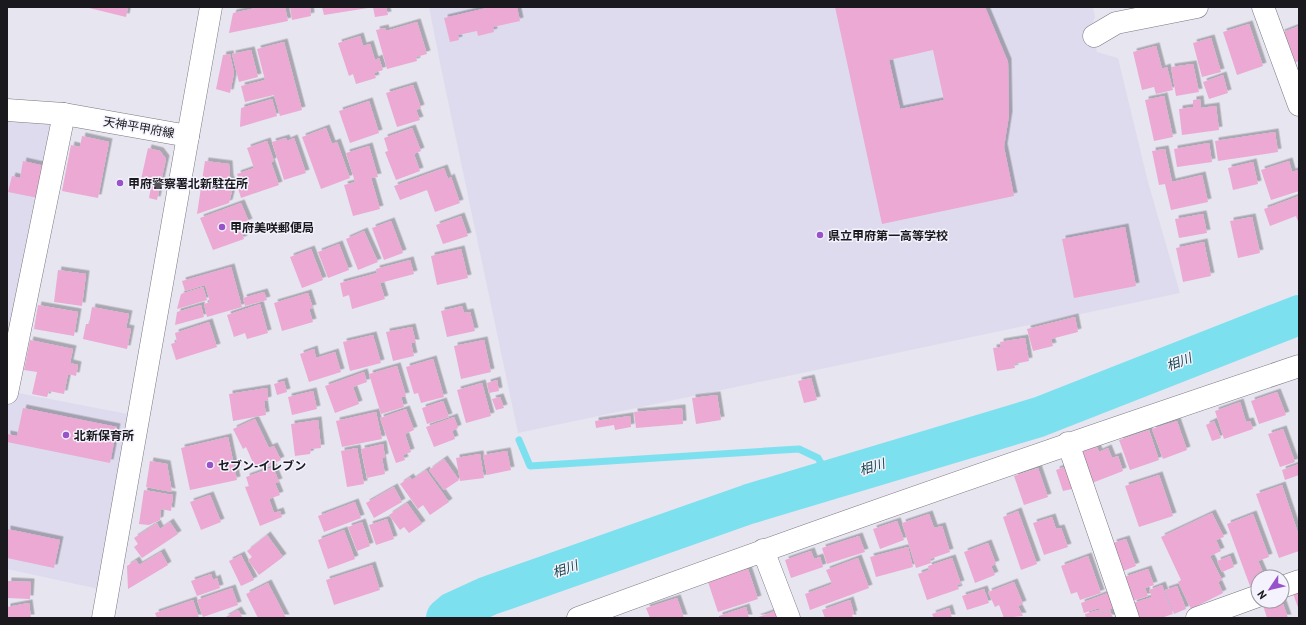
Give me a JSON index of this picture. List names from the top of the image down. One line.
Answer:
{"streets":{"street":["天神平甲府線"]},"water":["相川"],"places":["甲府警察署北新駐在所","甲府美咲郵便局","県立甲府第一高等学校","北新保育所","セブン-イレブン"],"north":"bottom left"}
